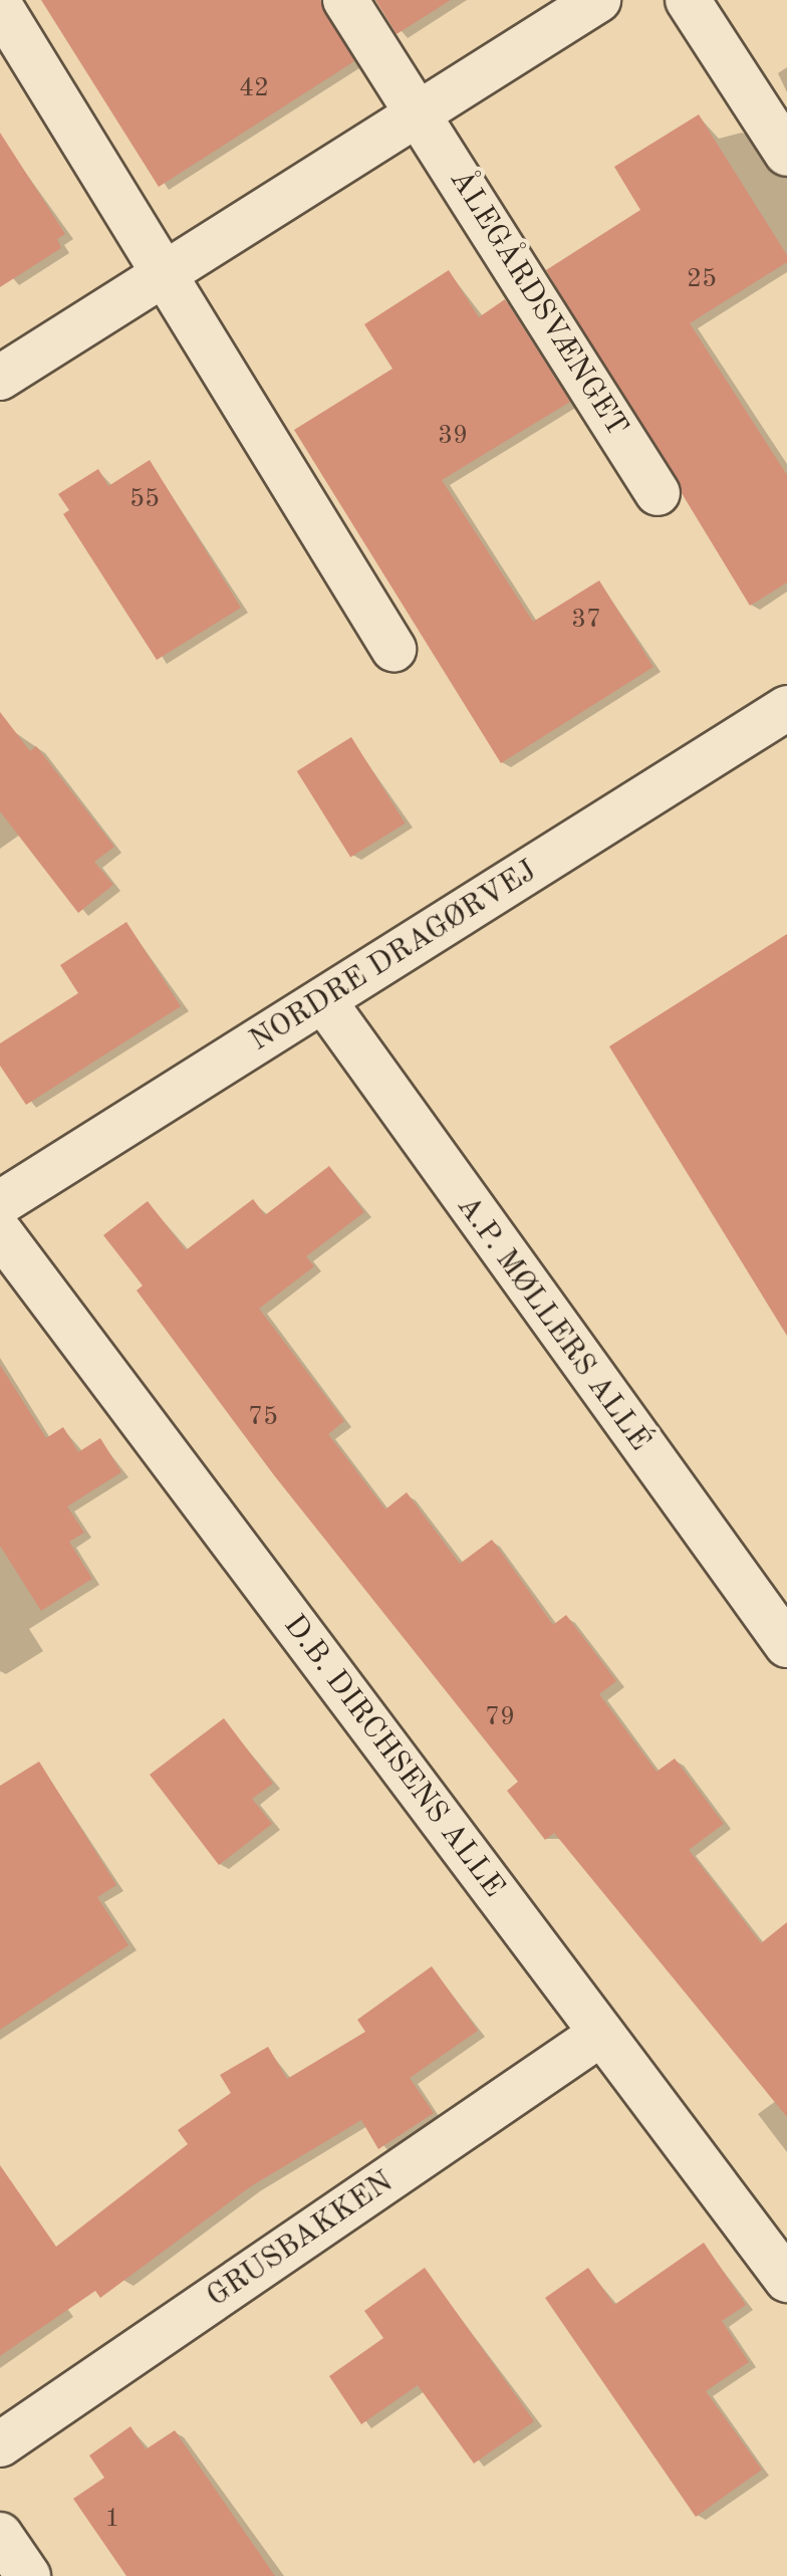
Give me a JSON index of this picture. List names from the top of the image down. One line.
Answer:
{"streets":{"street":["ÅLEGÅRDSVÆNGET","NORDRE DRAGØRVEJ","A.P. MØLLERS ALLÉ","D.B. DIRCHSENS ALLE","GRUSBAKKEN"]},"crossings":[["NORDRE DRAGØRVEJ","A.P. MØLLERS ALLÉ"],["D.B. DIRCHSENS ALLE","GRUSBAKKEN"]],"house_numbers":["42","25","39","55","37","75","79","1"]}
